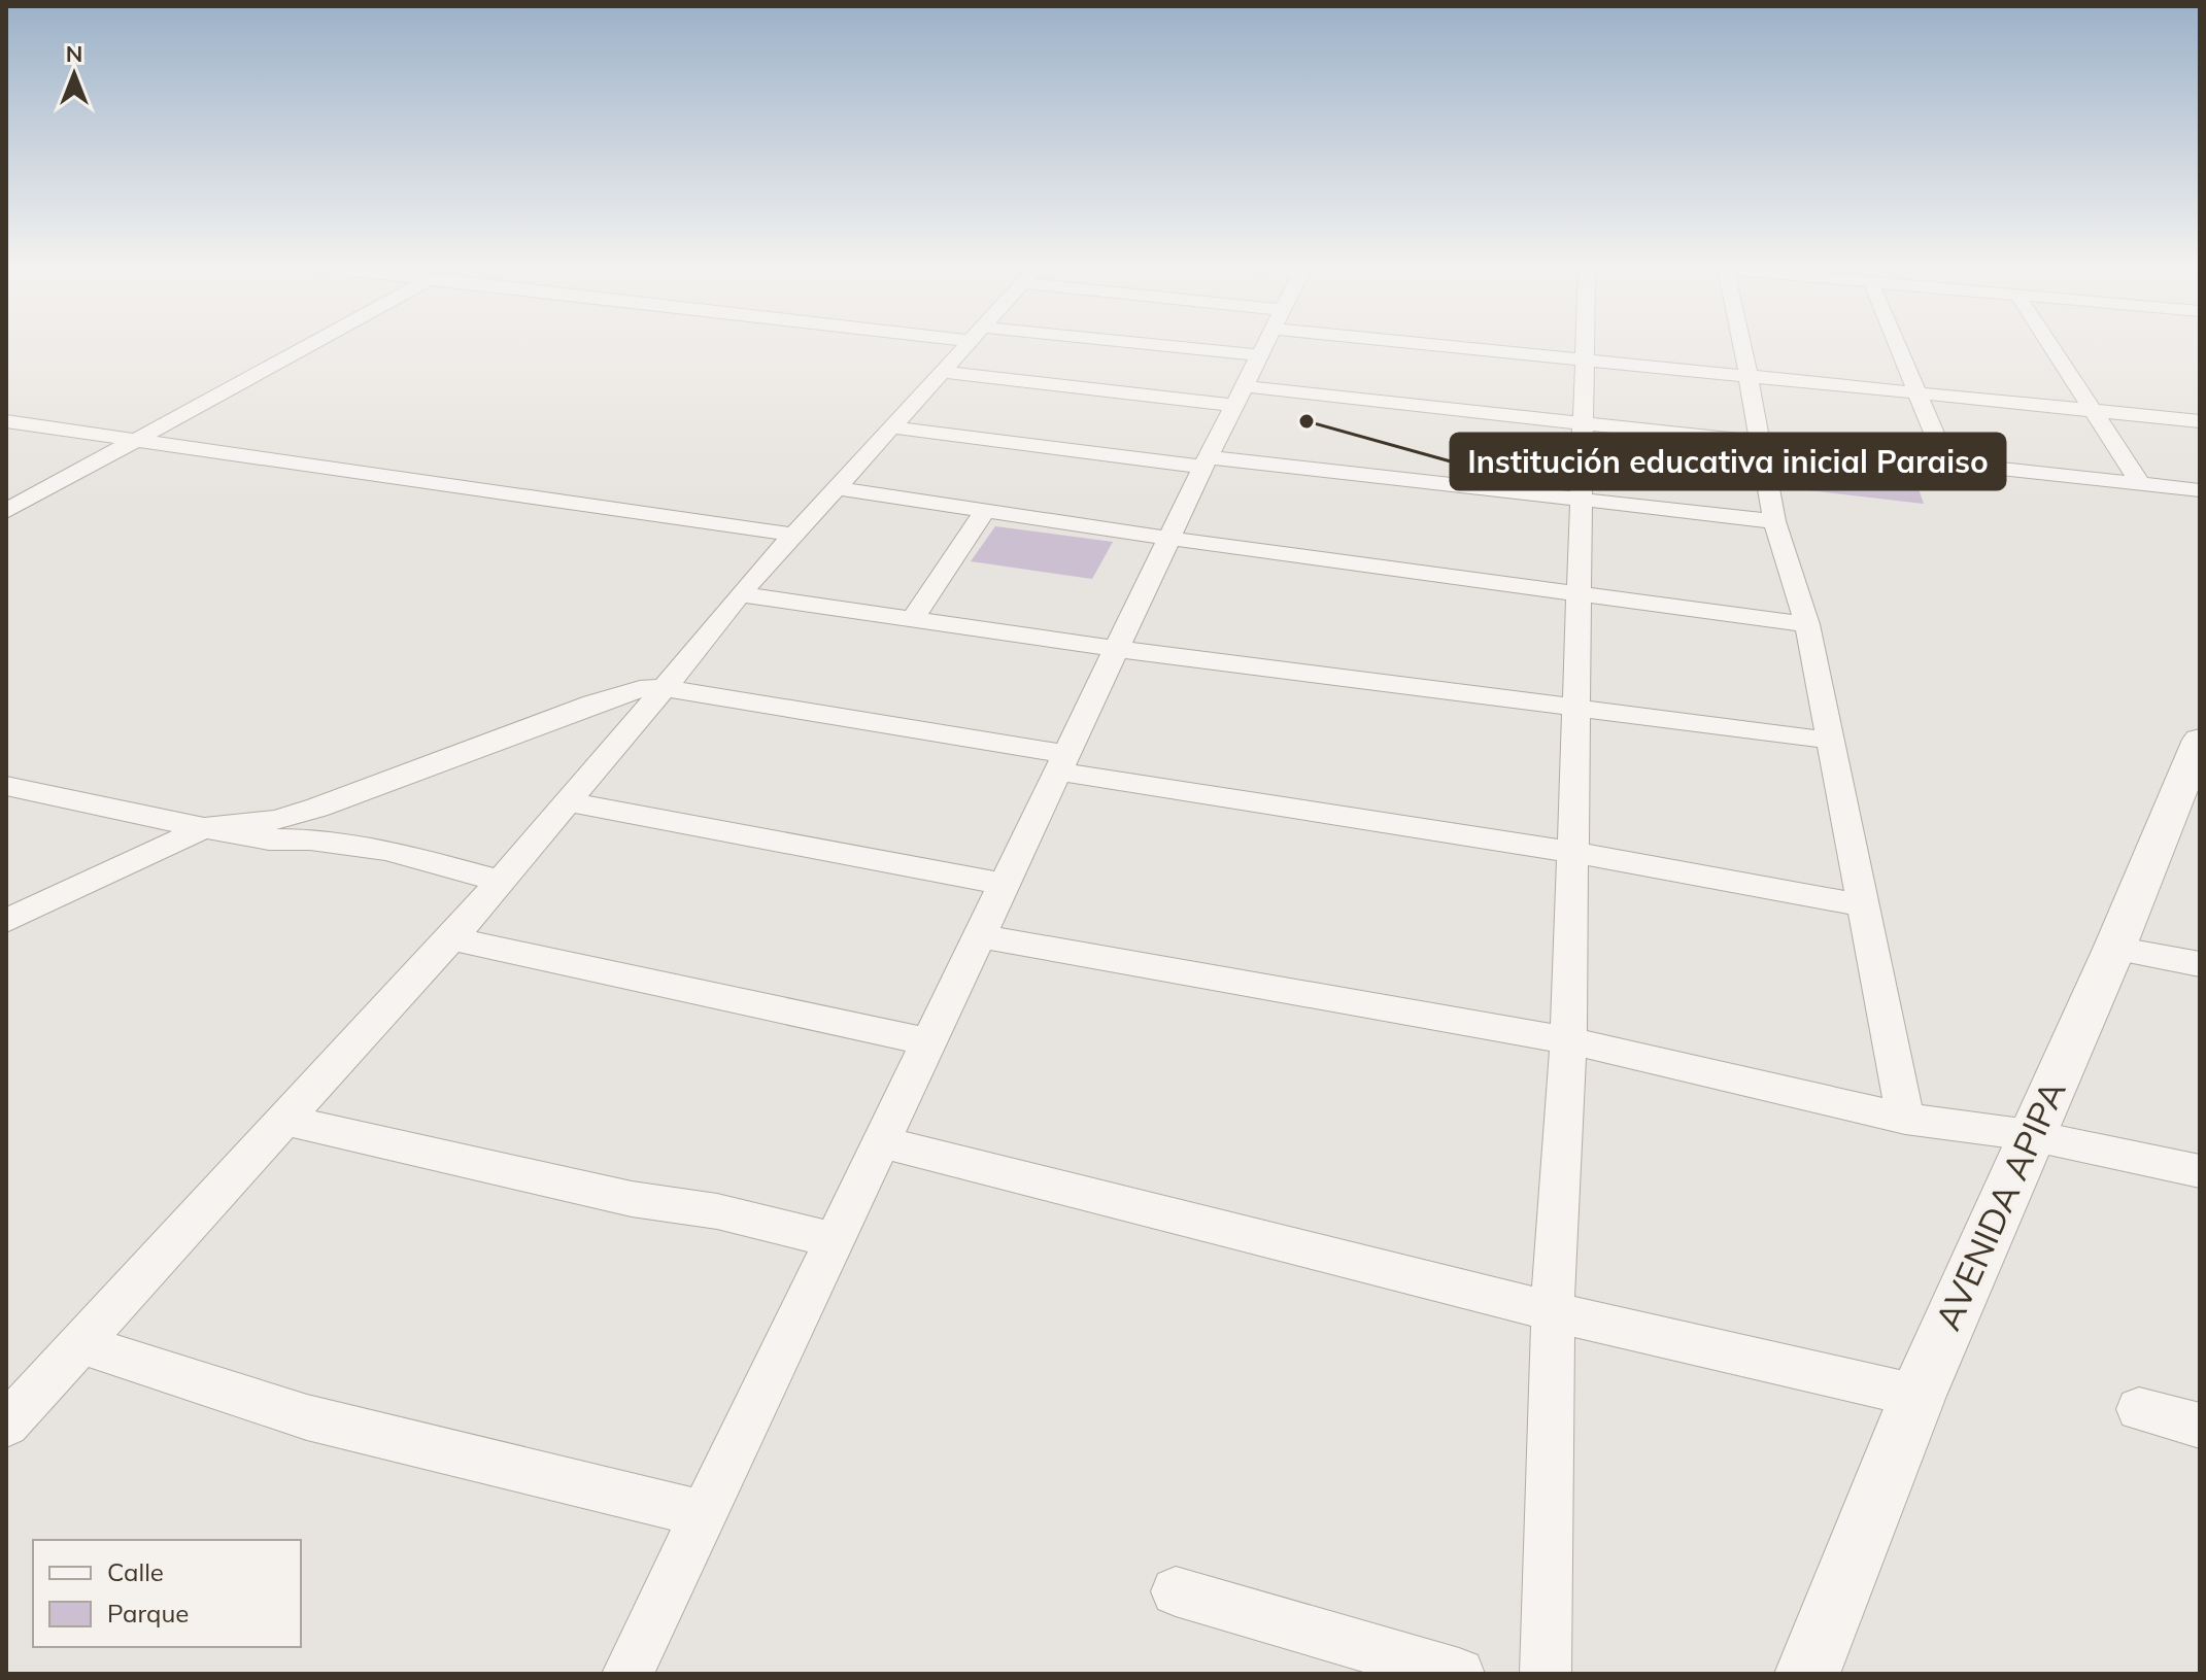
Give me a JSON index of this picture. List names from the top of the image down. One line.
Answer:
{"streets":{"street":["AVENIDA APIPA"]},"places":["Institución educativa inicial Paraiso"],"legend":["Calle","Parque"],"north":"top"}
